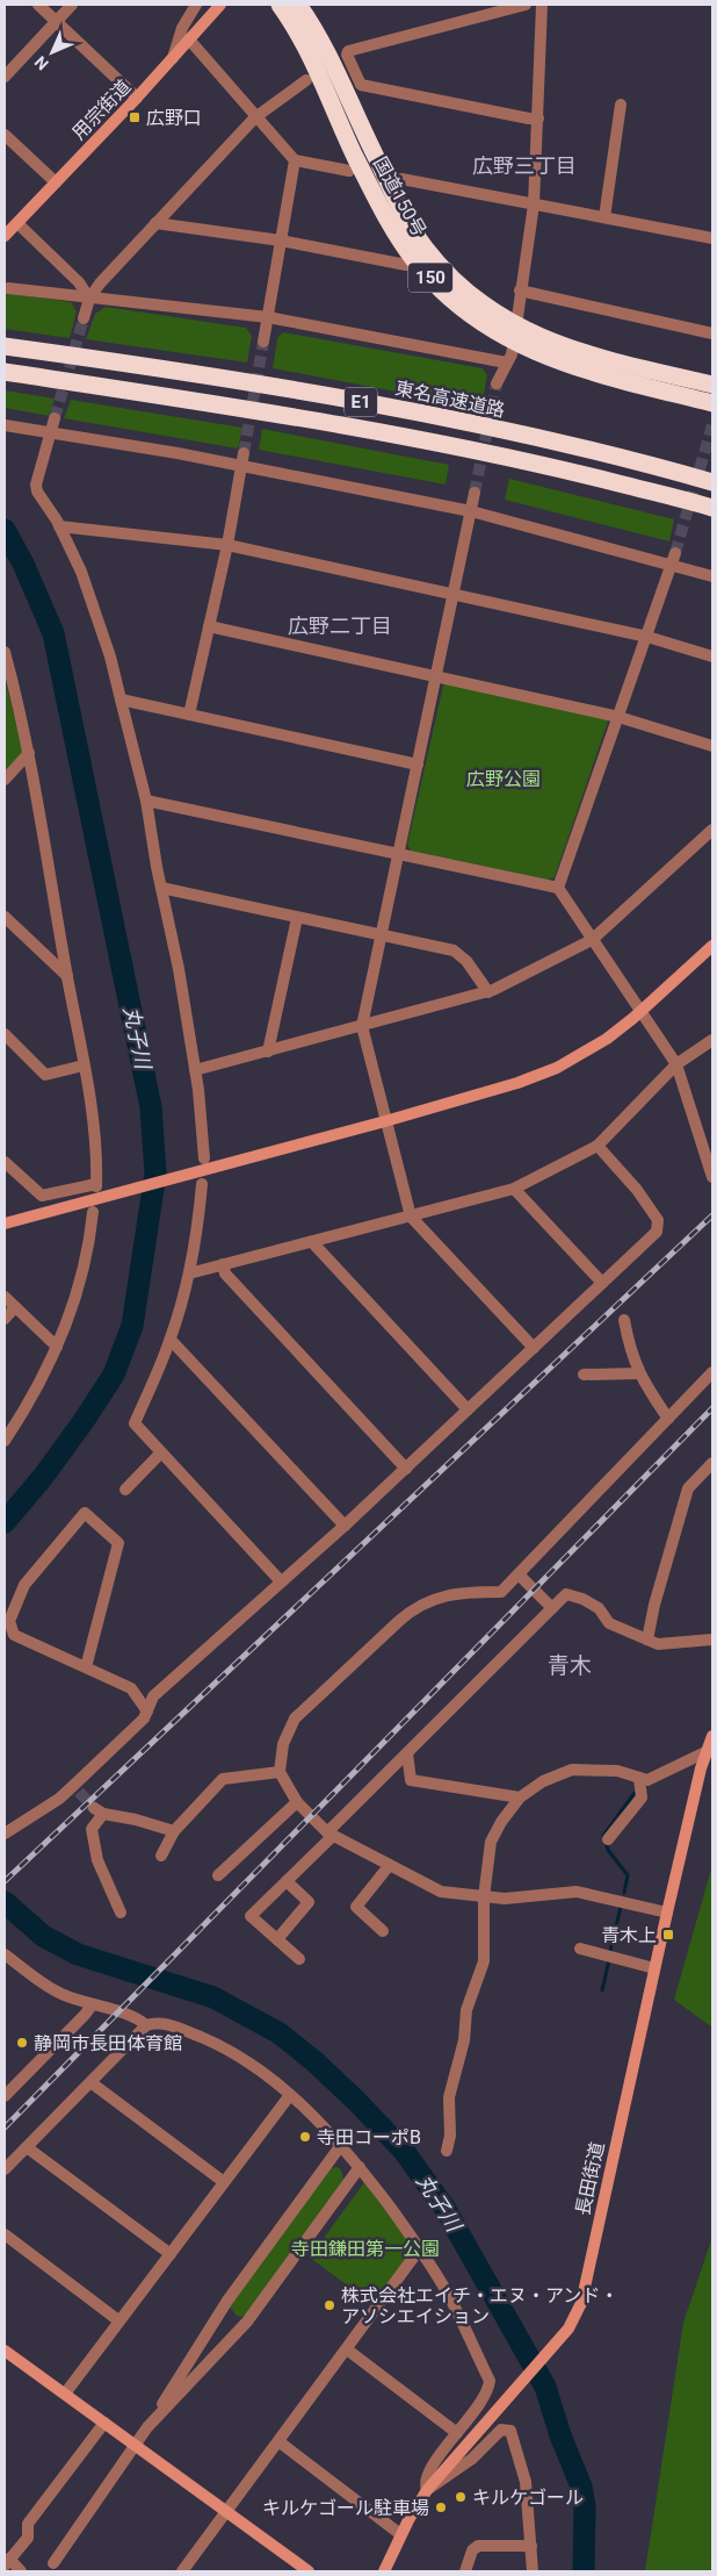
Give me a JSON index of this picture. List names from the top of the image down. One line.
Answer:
{"streets":{"highway":["国道150号","150","東名高速道路","E1"],"street":["用宗街道","長田街道"]},"districts":["広野三丁目","広野二丁目","青木"],"water":["丸子川"],"parks":["広野公園","寺田鎌田第一公園"],"places":{"transit":["広野口","青木上"],"other":["静岡市長田体育館","寺田コーポB","株式会社エイチ・エヌ・アンド・ アソシエイション","キルケゴール","キルケゴール駐車場"]},"north":"bottom left"}
